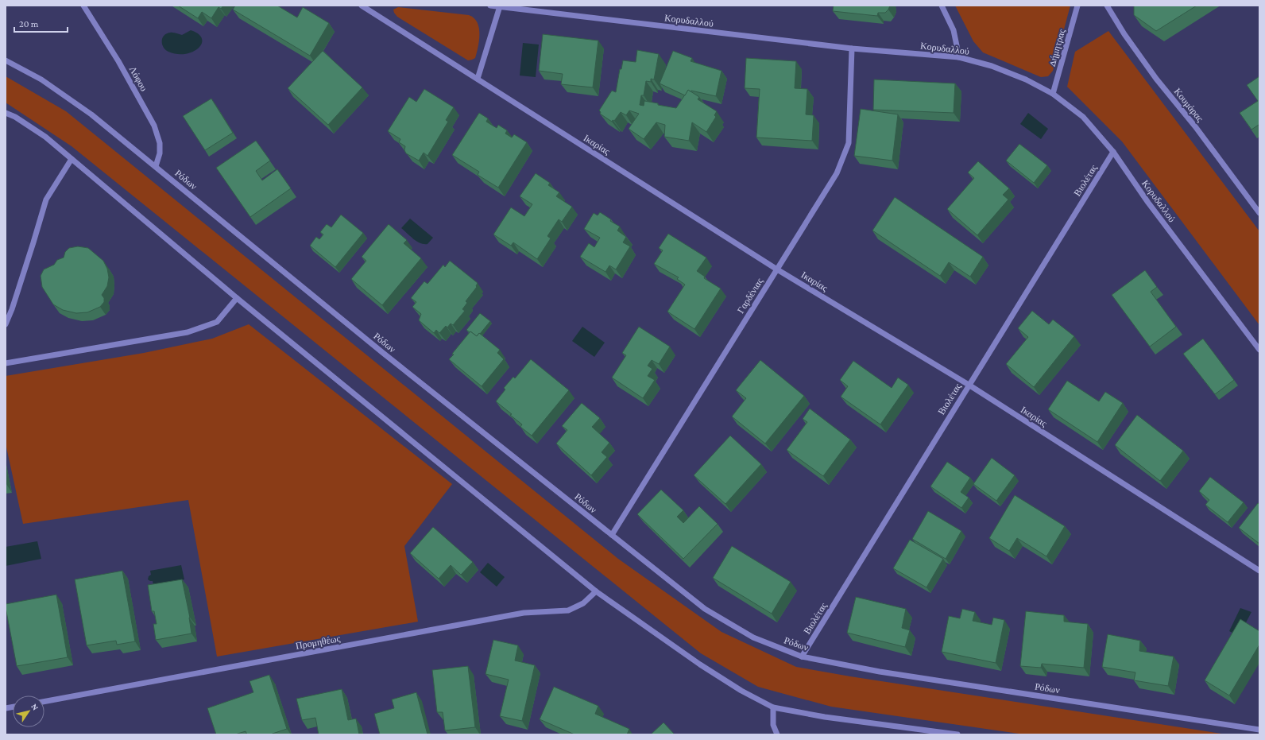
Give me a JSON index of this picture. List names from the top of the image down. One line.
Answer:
{"streets":{"street":["Κορυδαλλού","Δήμητρας","Λόφου","Κουμάρας","Ικαρίας","Ρόδων","Βιολέτας","Γαρδένιας","Προμηθέως"]},"crossings":[["Κορυδαλλού","Δήμητρας"],["Κορυδαλλού","Βιολέτας"],["Κορυδαλλού","Γαρδένιας"],["Λόφου","Ρόδων"],["Ικαρίας","Βιολέτας"],["Ικαρίας","Γαρδένιας"],["Ρόδων","Βιολέτας"],["Ρόδων","Γαρδένιας"]],"scale_bar":"20 m","north":"top right"}
